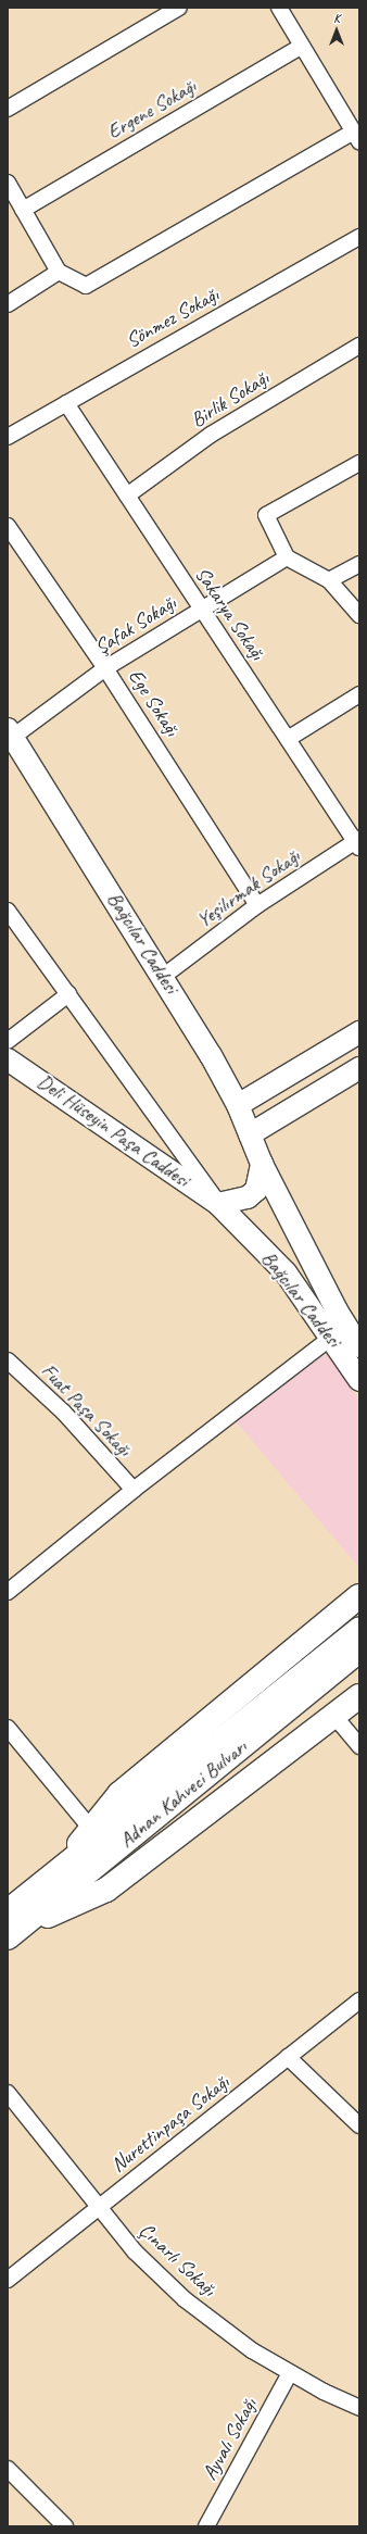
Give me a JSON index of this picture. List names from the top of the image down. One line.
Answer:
{"streets":{"main road":["Bağcılar Caddesi","Deli Hüseyin Paşa Caddesi","Adnan Kahveci Bulvarı"],"street":["Ergene Sokağı","Sönmez Sokağı","Birlik Sokağı","Sakarya Sokağı","Şafak Sokağı","Ege Sokağı","Yeşilırmak Sokağı","Fuat Paşa Sokağı","Nurettinpaşa Sokağı","Çınarlı Sokağı","Ayvalı Sokağı"]},"crossings":[["Sönmez Sokağı","Sakarya Sokağı"],["Birlik Sokağı","Sakarya Sokağı"],["Sakarya Sokağı","Şafak Sokağı"],["Sakarya Sokağı","Yeşilırmak Sokağı"],["Şafak Sokağı","Ege Sokağı"],["Şafak Sokağı","Bağcılar Caddesi"],["Ege Sokağı","Yeşilırmak Sokağı"],["Yeşilırmak Sokağı","Bağcılar Caddesi"],["Bağcılar Caddesi","Deli Hüseyin Paşa Caddesi"],["Nurettinpaşa Sokağı","Çınarlı Sokağı"],["Çınarlı Sokağı","Ayvalı Sokağı"]],"north":"top"}
